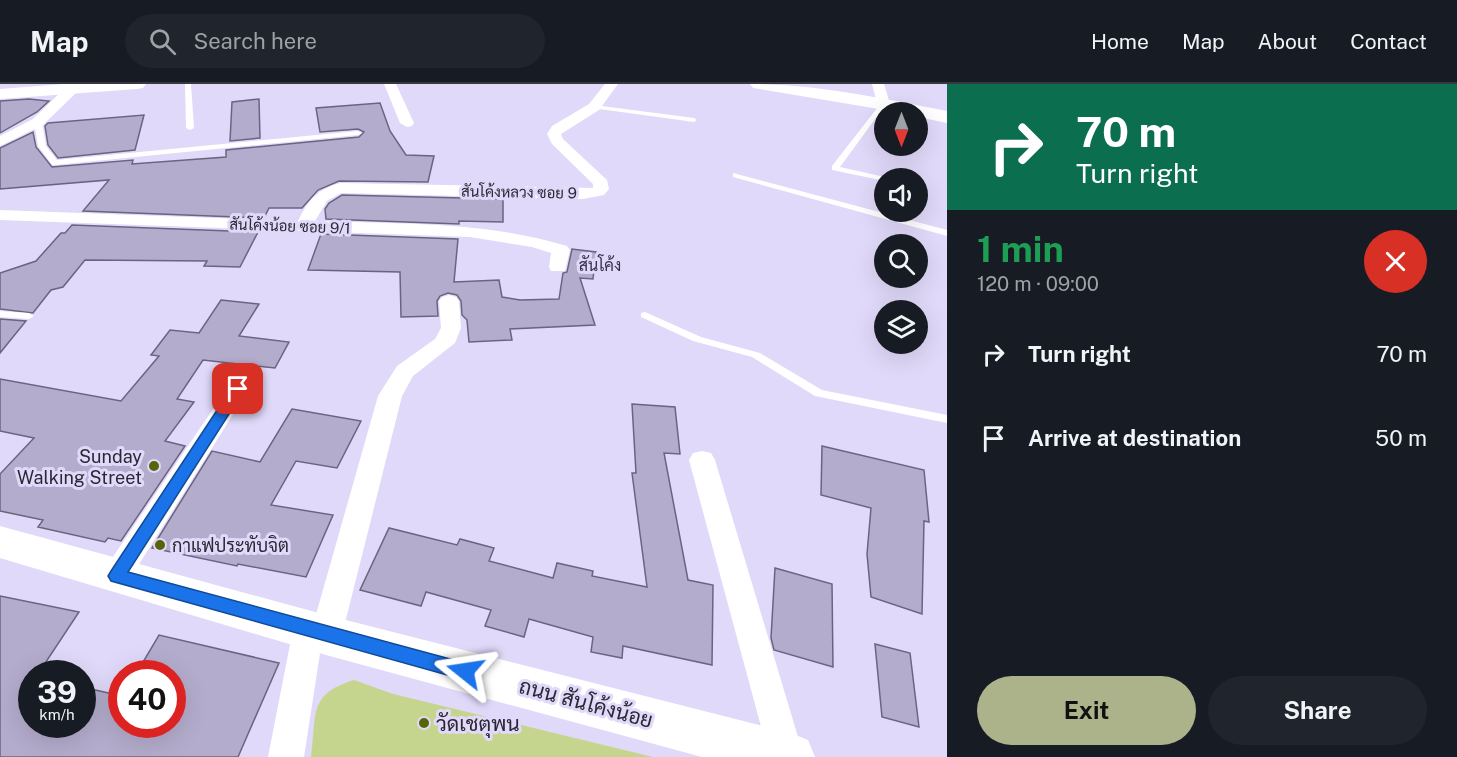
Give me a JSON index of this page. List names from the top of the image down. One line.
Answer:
{"streets":{"street":["สันโค้งหลวง ซอย 9","สันโค้งน้อย ซอย 9/1","ถนน สันโค้งน้อย"]},"crossings":[["สันโค้งหลวง ซอย 9","สันโค้งน้อย ซอย 9/1"]],"districts":["สันโค้ง"],"places":["Sunday Walking Street","กาแฟประทับจิต","วัดเชตุพน"],"north":"bottom","page":{"header":"Map","search":"Search here","nav":["Home","Map","About","Contact"],"turn":["70 m","Turn right"],"heading":["1 min","120 m · 09:00"],"list":[{"name":"Turn right","value":"70 m"},{"name":"Arrive at destination","value":"50 m"}],"speed":"39 km/h","limit":"40","buttons":["Exit","Share"]}}
